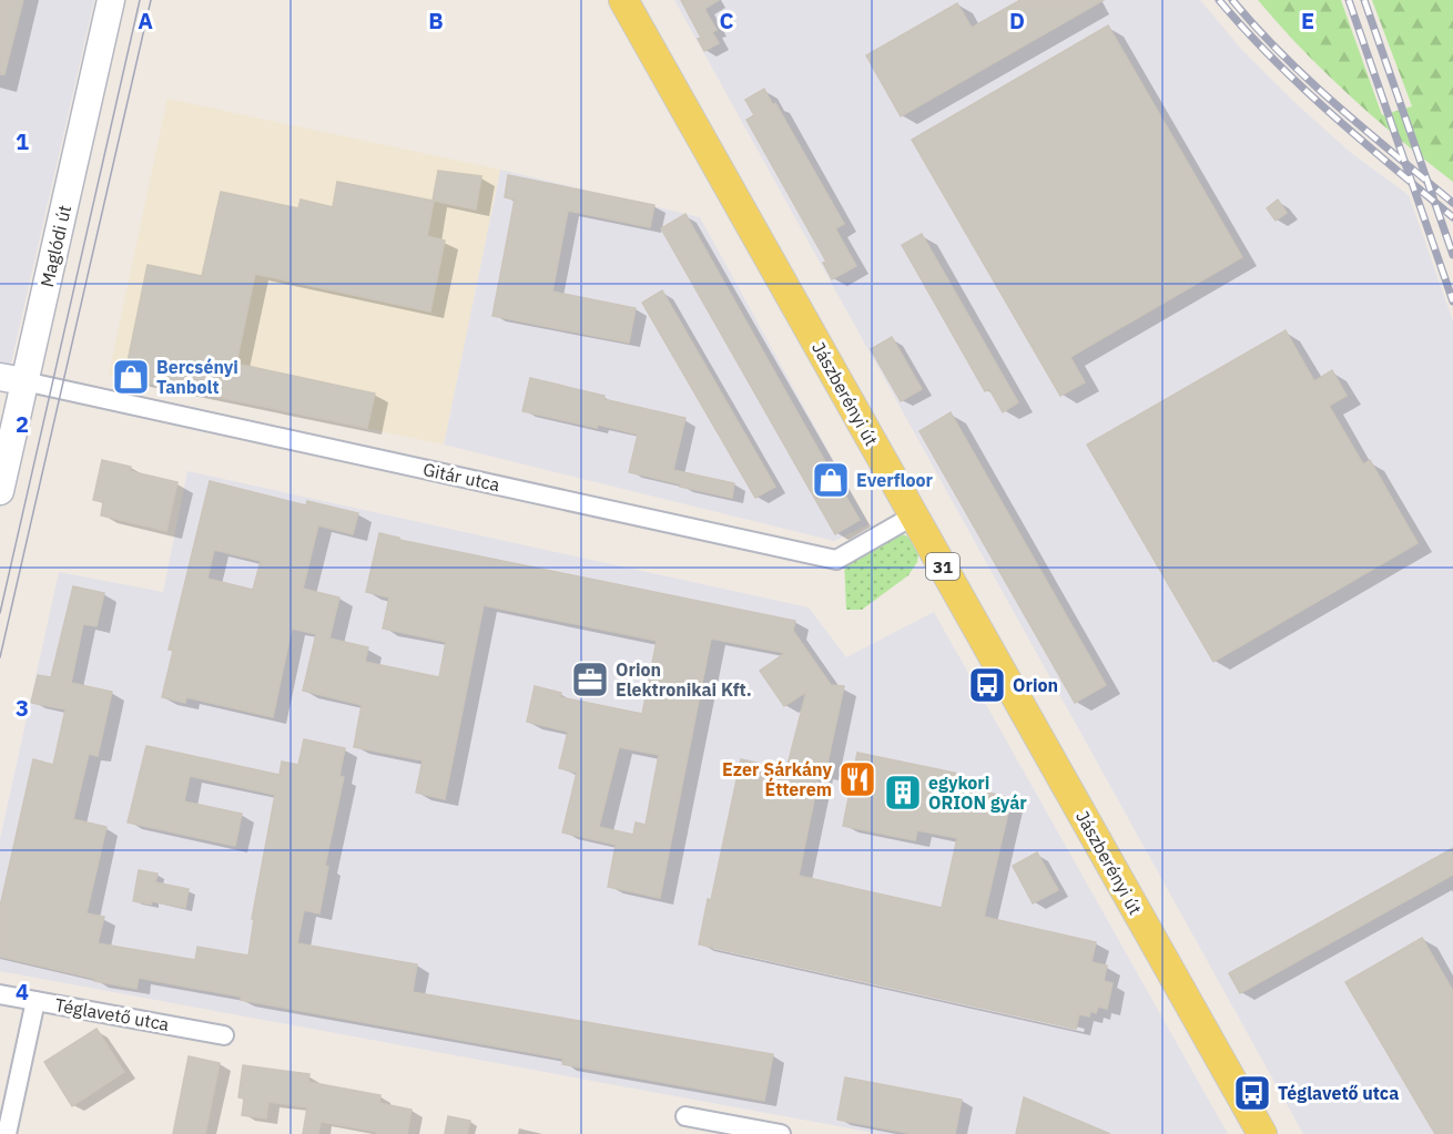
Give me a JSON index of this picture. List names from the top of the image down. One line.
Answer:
{"streets":{"main road":["Jászberényi út","31"],"street":["Maglódi út","Gitár utca","Téglavető utca"]},"crossings":[["Maglódi út","Gitár utca"],["Jászberényi út","Gitár utca"]],"places":{"shop":["Bercsényi Tanbolt","Everfloor"],"office":["Orion Elektronikai Kft."],"bus stop":["Orion","Téglavető utca"],"restaurant":["Ezer Sárkány Étterem"],"building":["egykori ORION gyár"]},"grid":{"columns":["A","B","C","D","E"],"rows":["1","2","3","4"]}}
